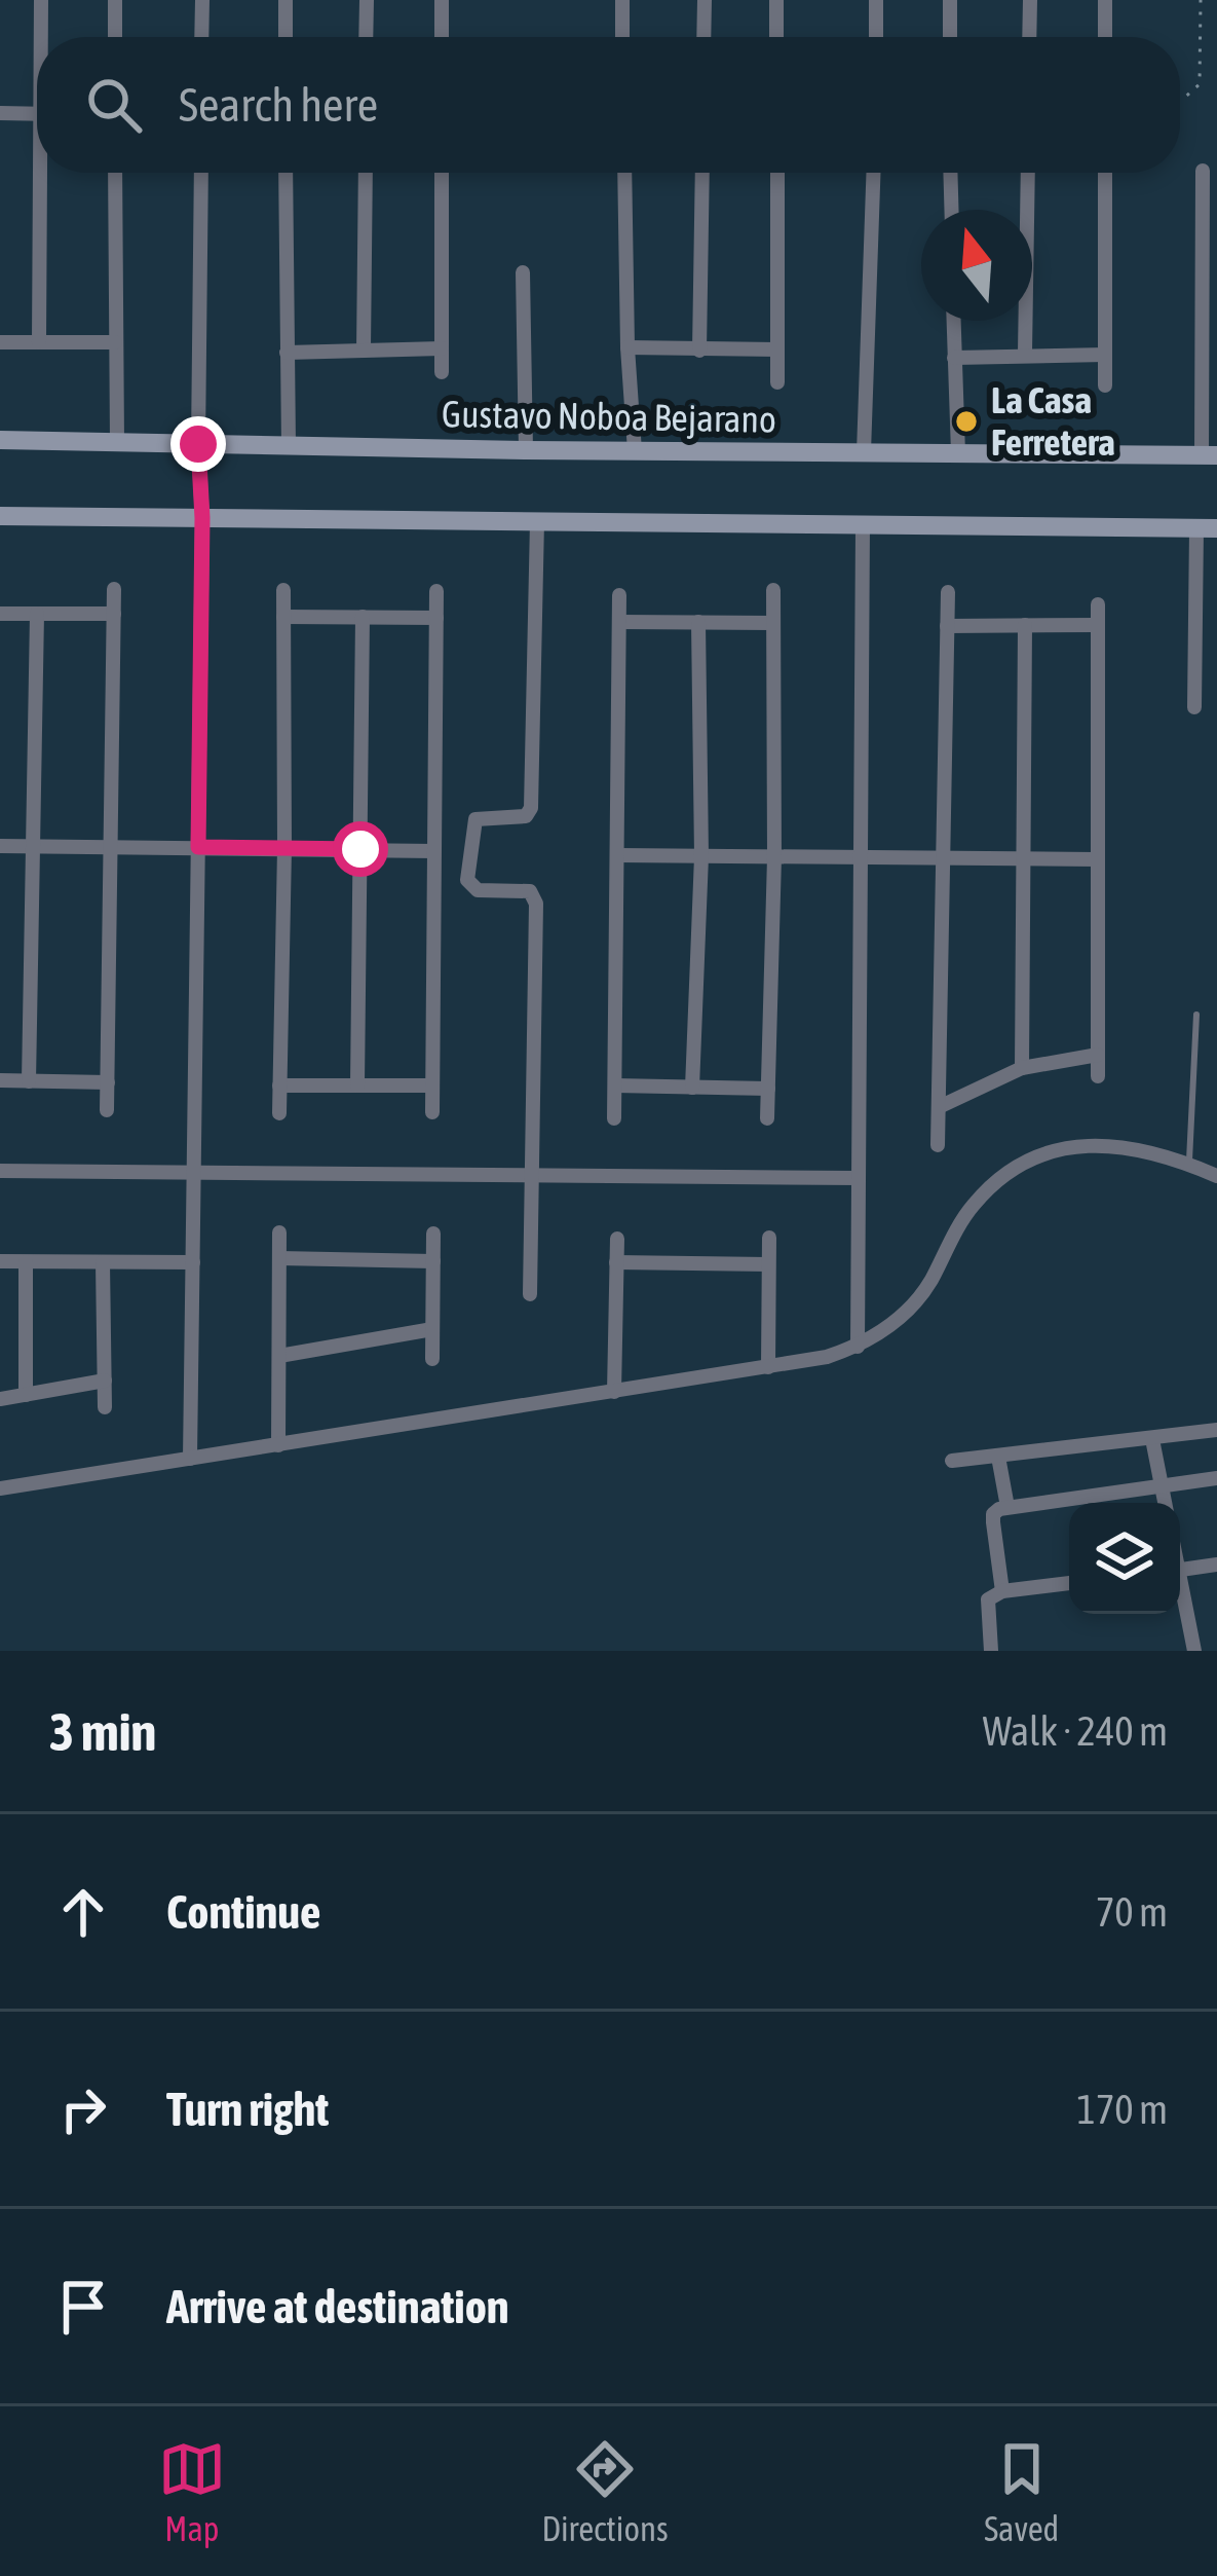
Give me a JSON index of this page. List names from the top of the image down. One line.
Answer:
{"streets":{"street":["Gustavo Noboa Bejarano"]},"places":["La Casa Ferretera"],"north":"top","page":{"search":"Search here","heading":["3 min","Walk · 240 m"],"list":[["Continue","70 m"],["Turn right","170 m"],"Arrive at destination"],"nav":["Map","Directions","Saved"]}}
